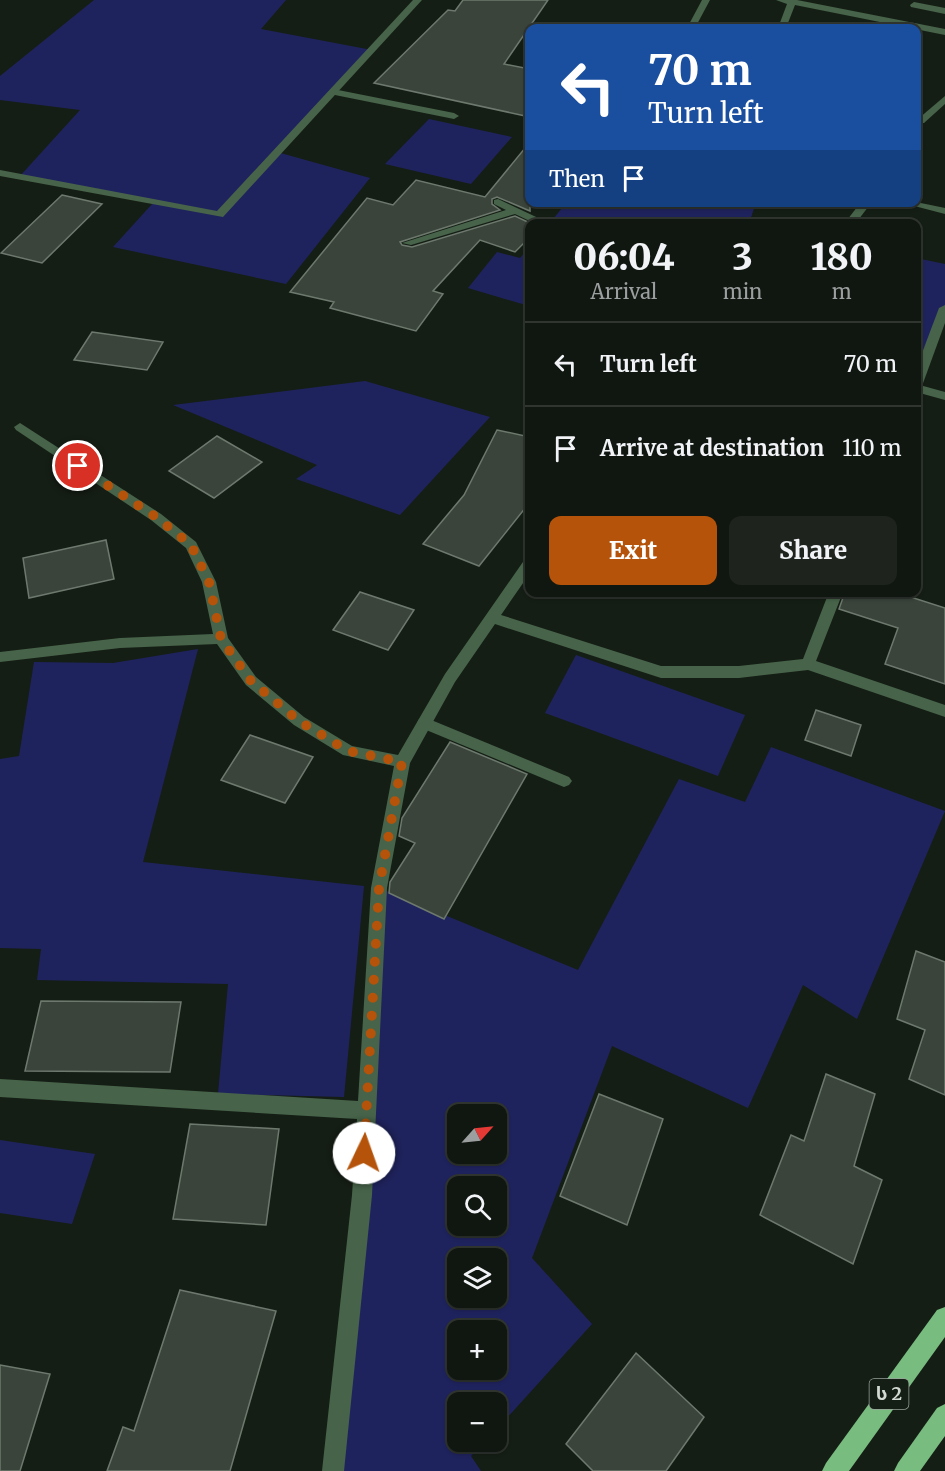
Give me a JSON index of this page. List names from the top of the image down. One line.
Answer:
{"streets":{"highway":["ს 2"]},"north":"top right","page":{"turn":["70 m","Turn left"],"then":"Then","eta":["06:04","Arrival","3","min","180","m"],"list":[{"name":"Turn left","value":"70 m"},{"name":"Arrive at destination","value":"110 m"}],"buttons":["Exit","Share"],"map_buttons":["+","−"]}}
